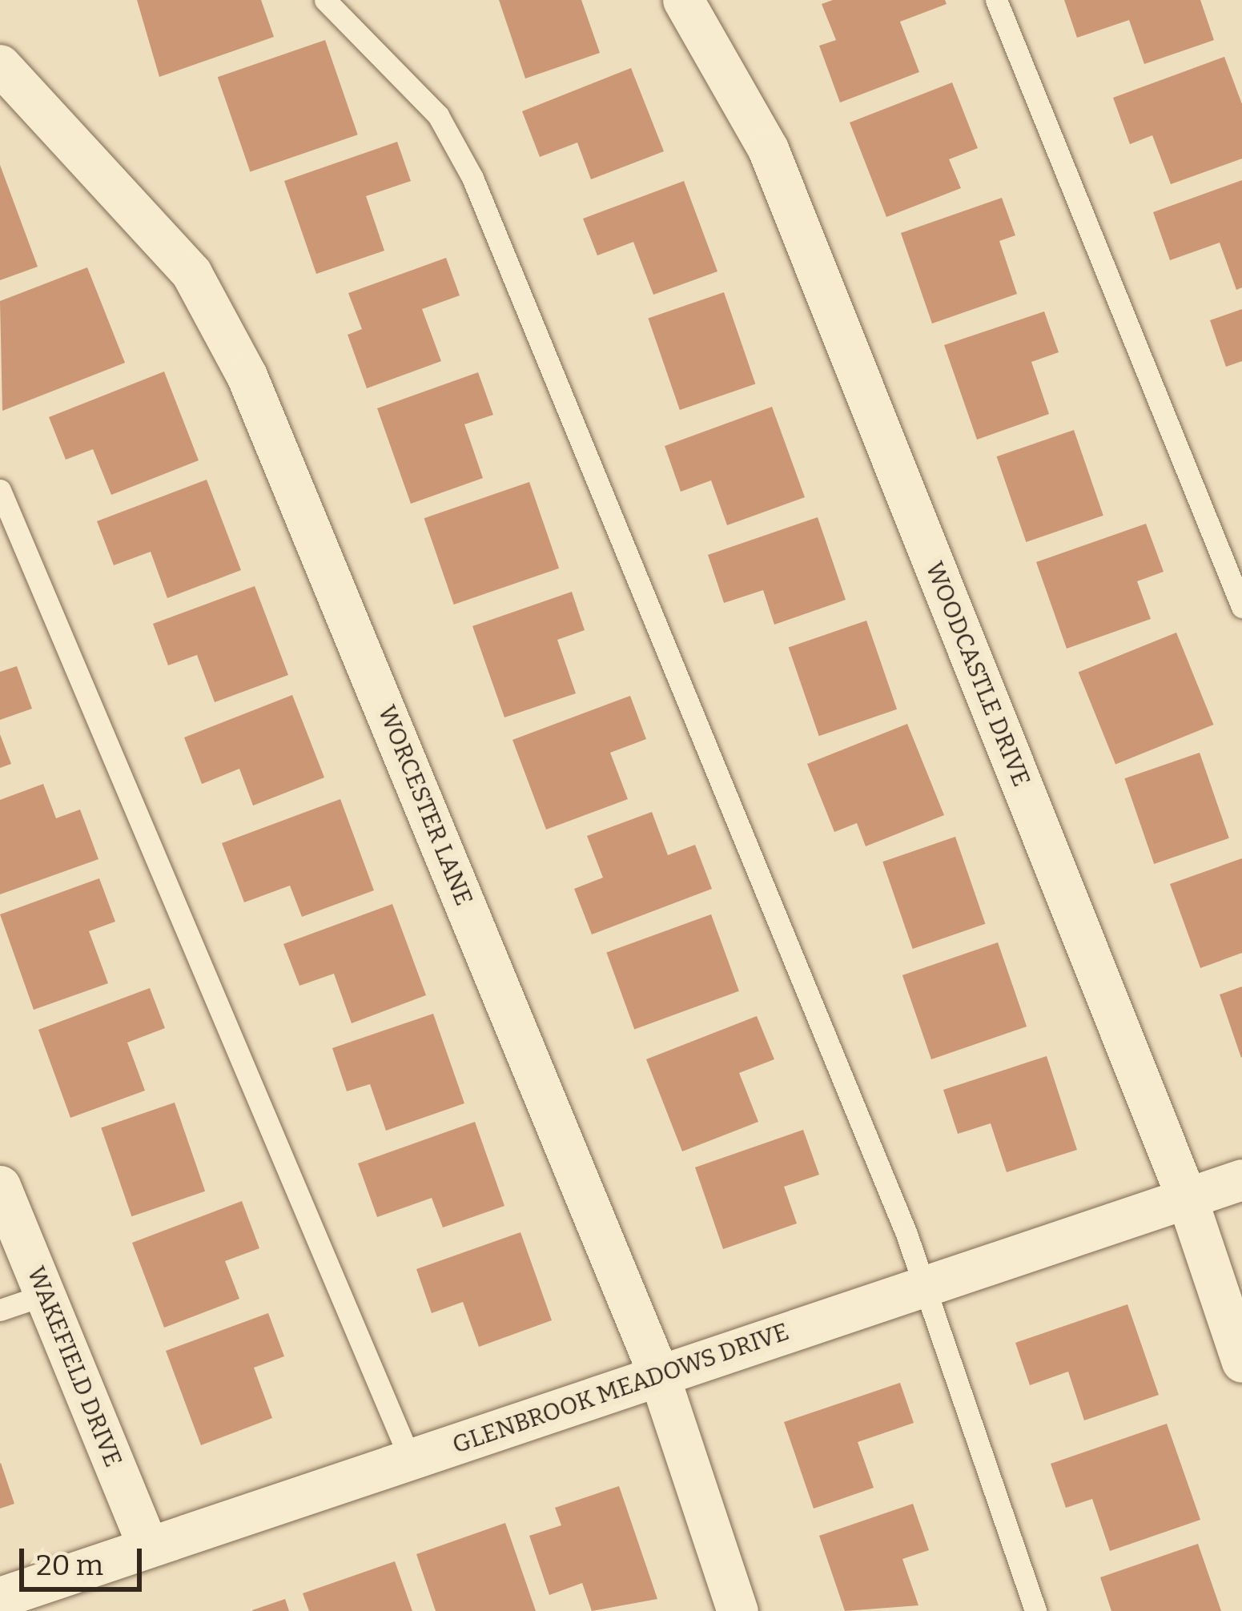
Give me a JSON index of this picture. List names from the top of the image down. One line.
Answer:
{"streets":{"street":["WOODCASTLE DRIVE","WORCESTER LANE","WAKEFIELD DRIVE","GLENBROOK MEADOWS DRIVE"]},"crossings":[["WOODCASTLE DRIVE","GLENBROOK MEADOWS DRIVE"],["WORCESTER LANE","GLENBROOK MEADOWS DRIVE"],["WAKEFIELD DRIVE","GLENBROOK MEADOWS DRIVE"]],"scale_bar":"20 m"}
